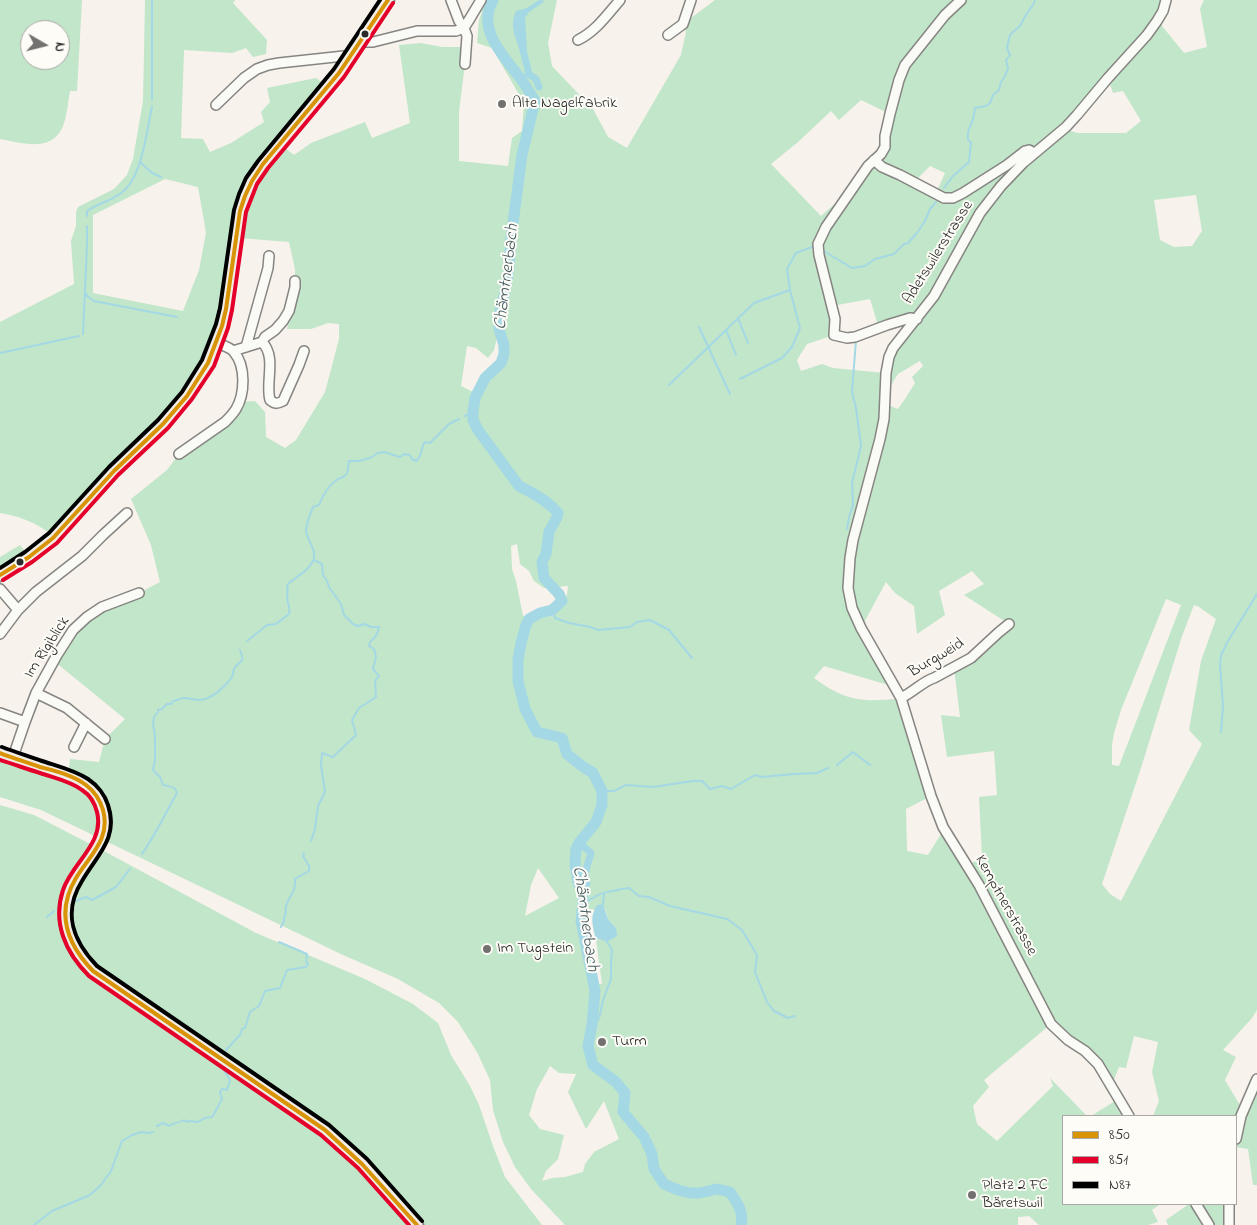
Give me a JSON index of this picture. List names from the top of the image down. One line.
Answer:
{"streets":{"street":["Adetswilerstrasse","Im Rigiblick","Burgweid","Kemptnerstrasse"]},"crossings":[["Adetswilerstrasse","Kemptnerstrasse"],["Burgweid","Kemptnerstrasse"]],"water":["Chämtnerbach"],"places":["Alte Nagelfabrik","Im Tugstein","Turm","Platz 2 FC Bäretswil"],"lines":["transit line 850","transit line N87","transit line 851"],"legend":["850","851","N87"],"north":"right"}
